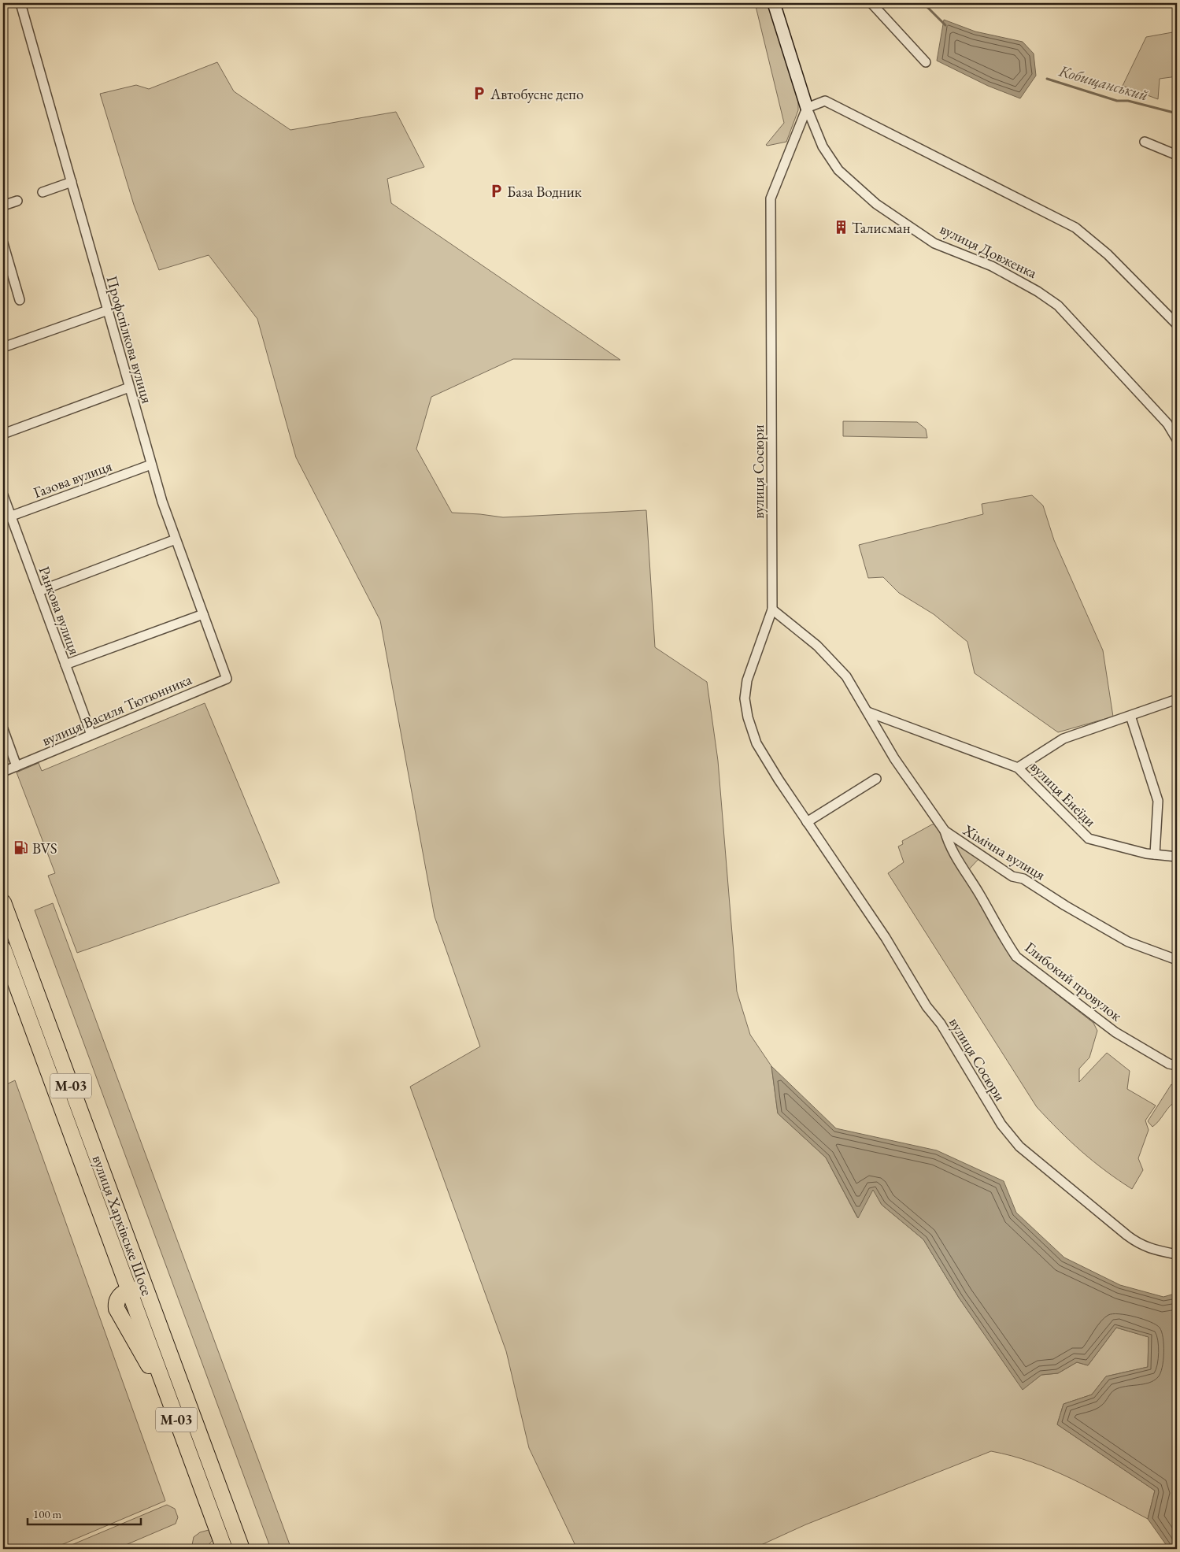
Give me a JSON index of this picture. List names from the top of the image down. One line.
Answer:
{"streets":{"highway":["М-03","вулиця Харківське Шосе"],"street":["вулиця Довженка","Профспілкова вулиця","вулиця Сосюри","Газова вулиця","Ранкова вулиця","вулиця Василя Тютюнника","вулиця Енеїди","Хімічна вулиця","Глибокий провулок"]},"crossings":[["вулиця Довженка","вулиця Сосюри"],["Профспілкова вулиця","Газова вулиця"],["Профспілкова вулиця","вулиця Василя Тютюнника"],["Газова вулиця","Ранкова вулиця"],["Ранкова вулиця","вулиця Василя Тютюнника"],["вулиця Енеїди","Хімічна вулиця"],["Хімічна вулиця","Глибокий провулок"],["М-03","вулиця Харківське Шосе"]],"water":["Кобищанський"],"places":{"parking":["Автобусне депо","База Водник"],"building":["Талисман"],"fuel station":["BVS"]},"scale_bar":"100 m"}
